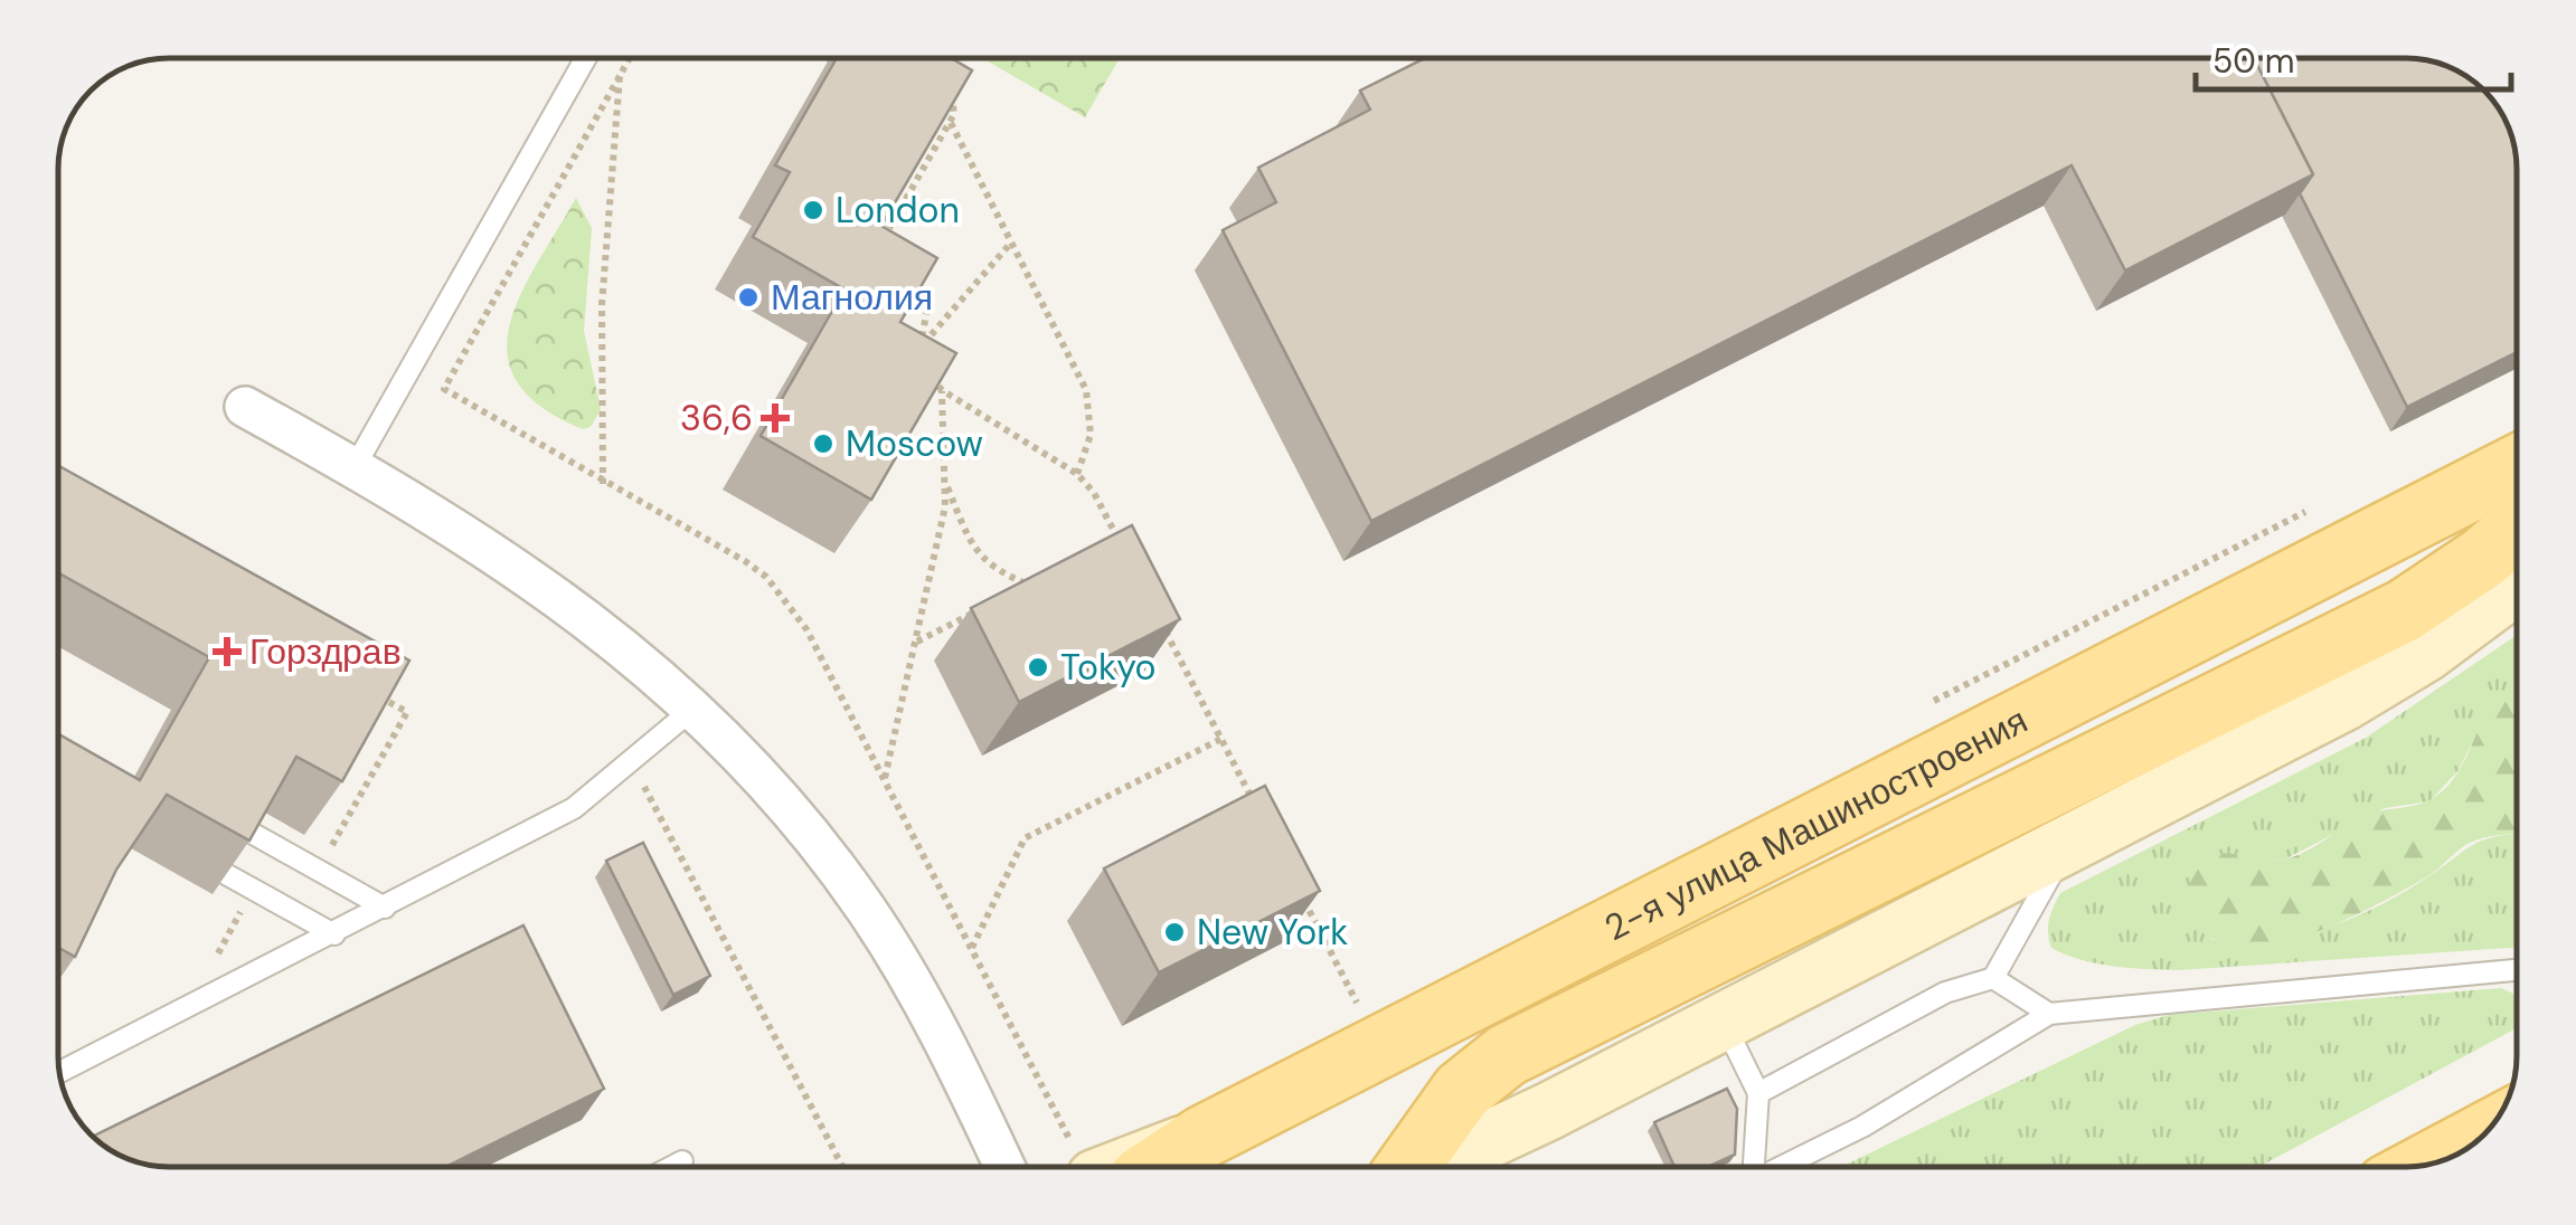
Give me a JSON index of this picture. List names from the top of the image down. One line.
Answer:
{"streets":{"main road":["2-я улица Машиностроения"]},"places":{"other":["London","Магнолия","Moscow","Tokyo","New York"],"health":["36,6","Горздрав"]},"scale_bar":"50 m"}
